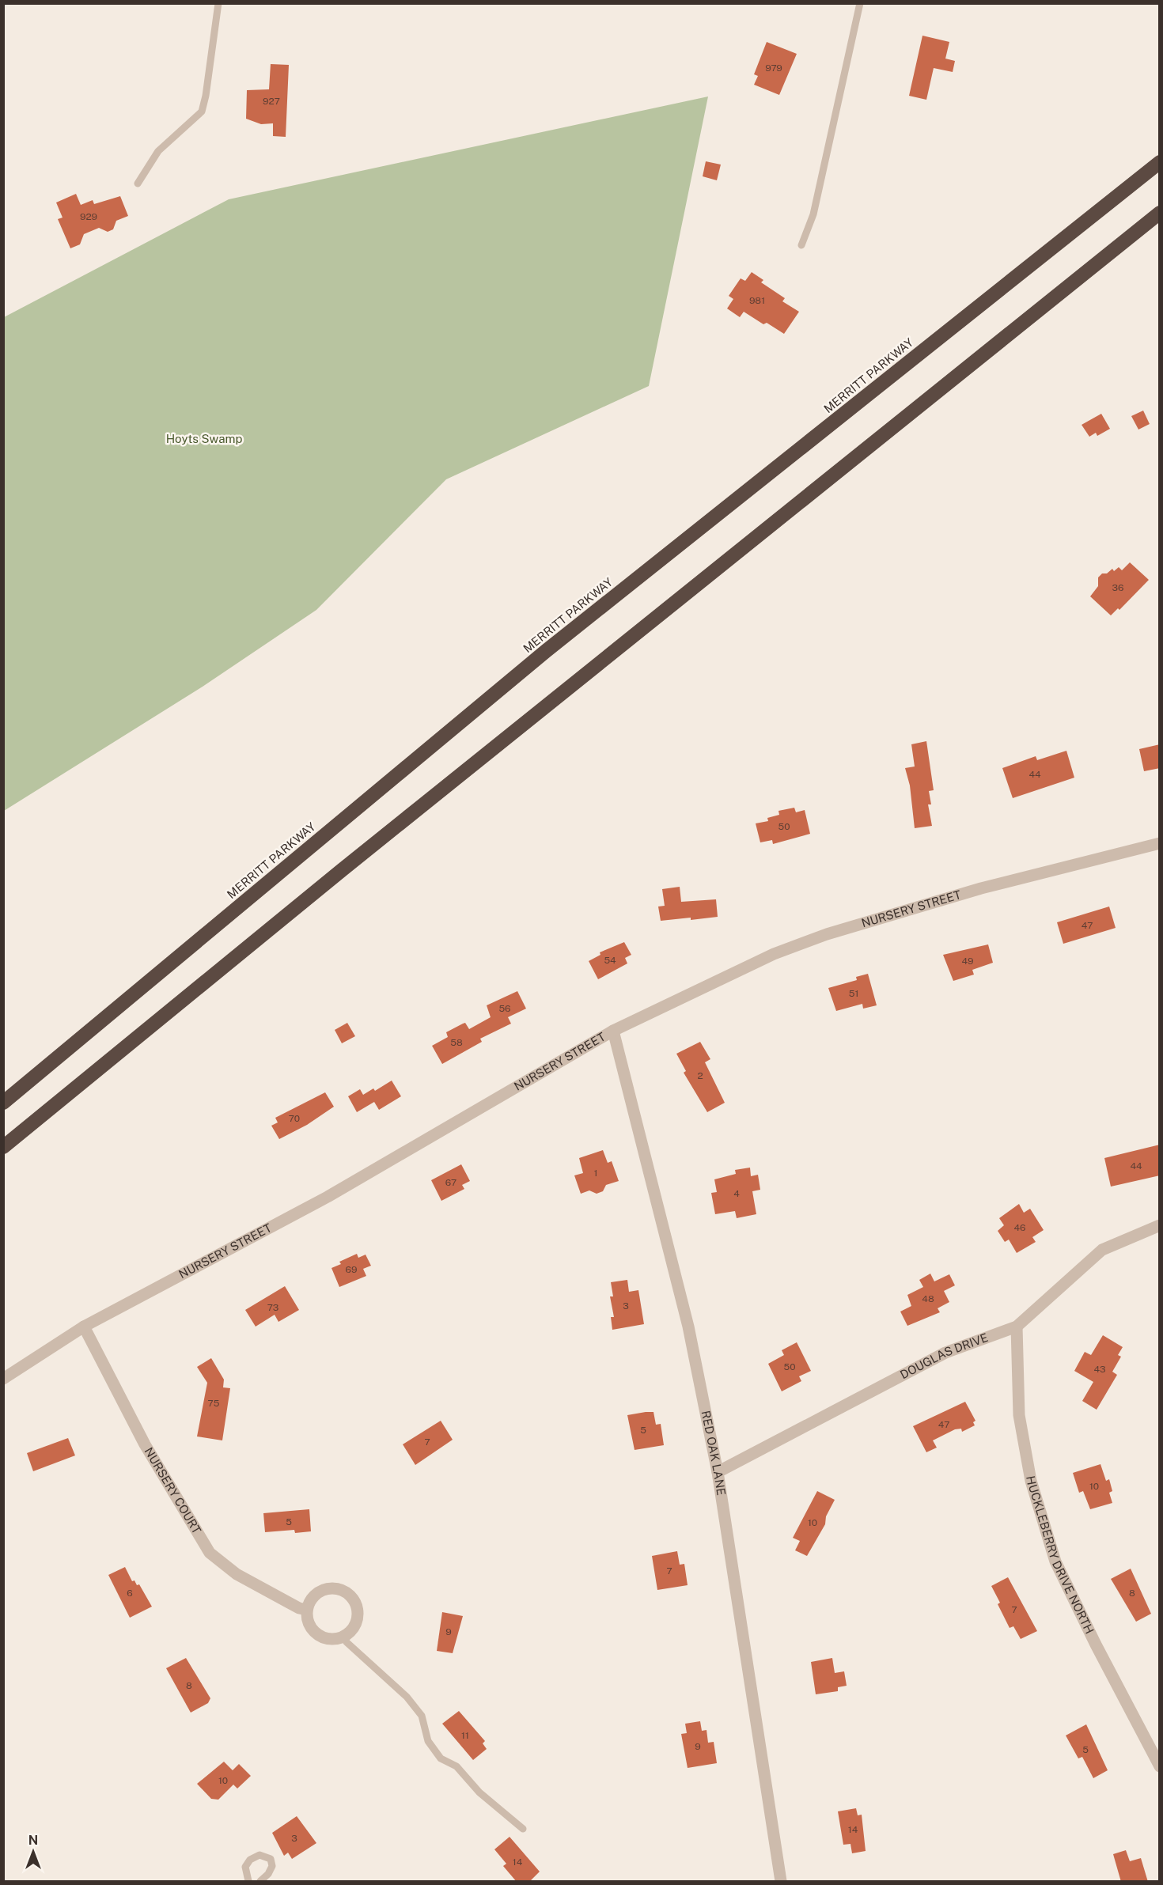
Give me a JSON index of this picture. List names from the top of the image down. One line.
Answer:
{"streets":{"highway":["MERRITT PARKWAY"],"street":["NURSERY STREET","DOUGLAS DRIVE","RED OAK LANE","NURSERY COURT","HUCKLEBERRY DRIVE NORTH"]},"crossings":[["NURSERY STREET","RED OAK LANE"],["NURSERY STREET","NURSERY COURT"],["DOUGLAS DRIVE","RED OAK LANE"],["DOUGLAS DRIVE","HUCKLEBERRY DRIVE NORTH"]],"parks":["Hoyts Swamp"],"house_numbers":["979","927","929","981","36","44","50","47","54","49","51","56","58","2","70","44","1","67","4","46","69","48","3","73","50","43","75","47","5","7","10","5","10","7","6","8","7","9","8","11","9","5","10","14","3","14"],"north":"top"}
